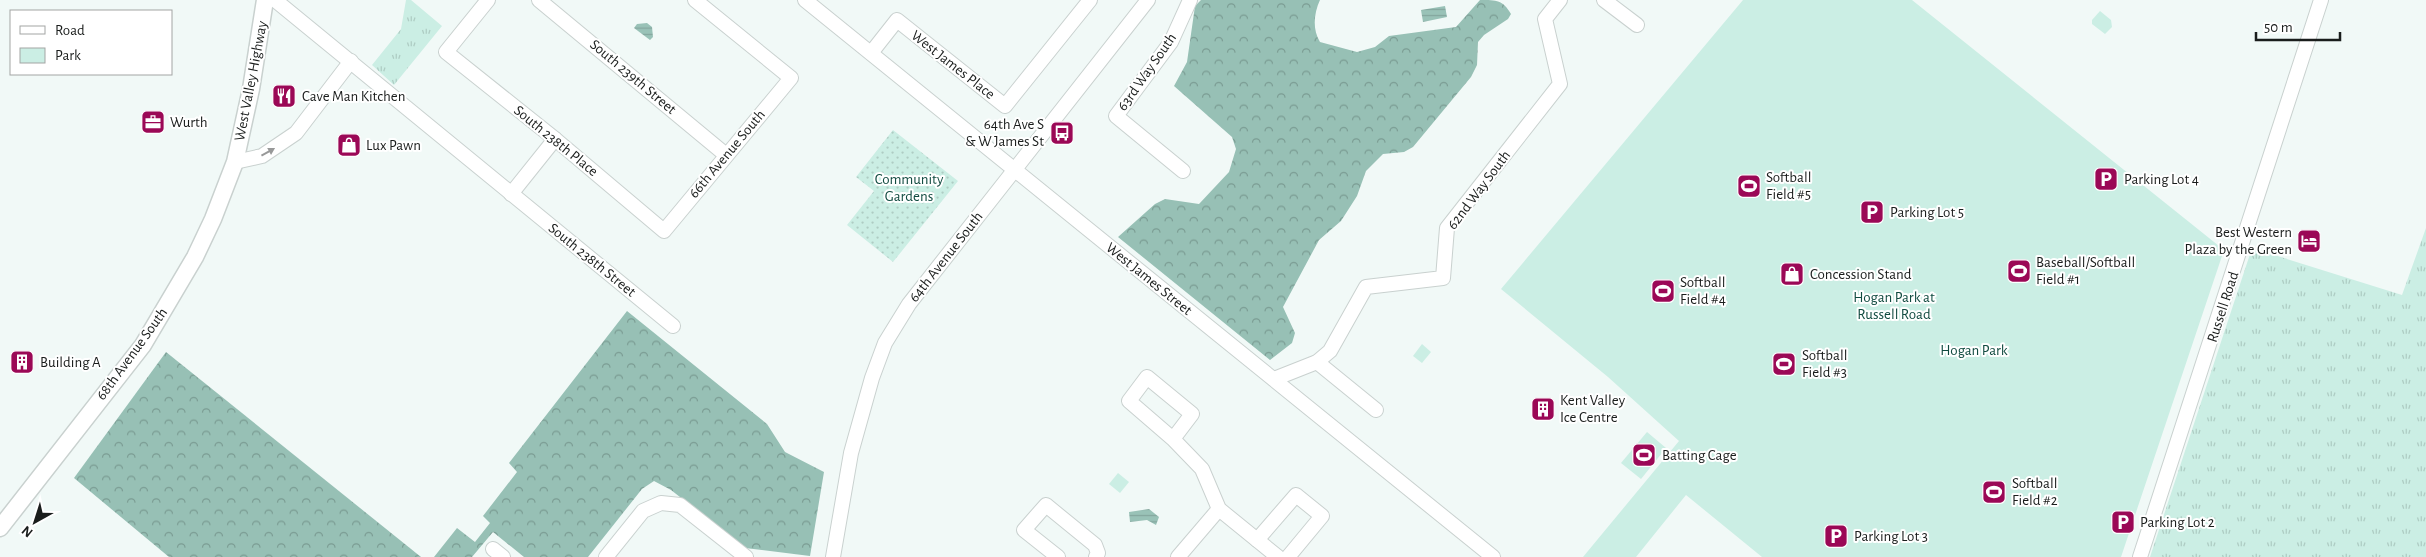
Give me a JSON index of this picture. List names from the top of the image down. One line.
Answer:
{"streets":{"main road":["West Valley Highway","68th Avenue South"],"street":["West James Place","63rd Way South","South 239th Street","South 238th Place","66th Avenue South","62nd Way South","64th Avenue South","South 238th Street","West James Street","Russell Road"]},"crossings":[["West James Place","West James Street"],["South 239th Street","66th Avenue South"],["West Valley Highway","68th Avenue South"],["South 238th Place","66th Avenue South"],["62nd Way South","West James Street"],["64th Avenue South","West James Street"]],"parks":["Community Gardens","Hogan Park at Russell Road","Hogan Park"],"places":{"restaurant":["Cave Man Kitchen"],"office":["Wurth"],"bus stop":["64th Ave S & W James St"],"shop":["Lux Pawn","Concession Stand"],"parking":["Parking Lot 4","Parking Lot 5","Parking Lot 2","Parking Lot 3"],"sports":["Softball Field #5","Baseball/Softball Field #1","Softball Field #4","Softball Field #3","Batting Cage","Softball Field #2"],"hotel":["Best Western Plaza by the Green"],"building":["Building A","Kent Valley Ice Centre"]},"legend":["Road","Park"],"scale_bar":"50 m","north":"bottom left"}
